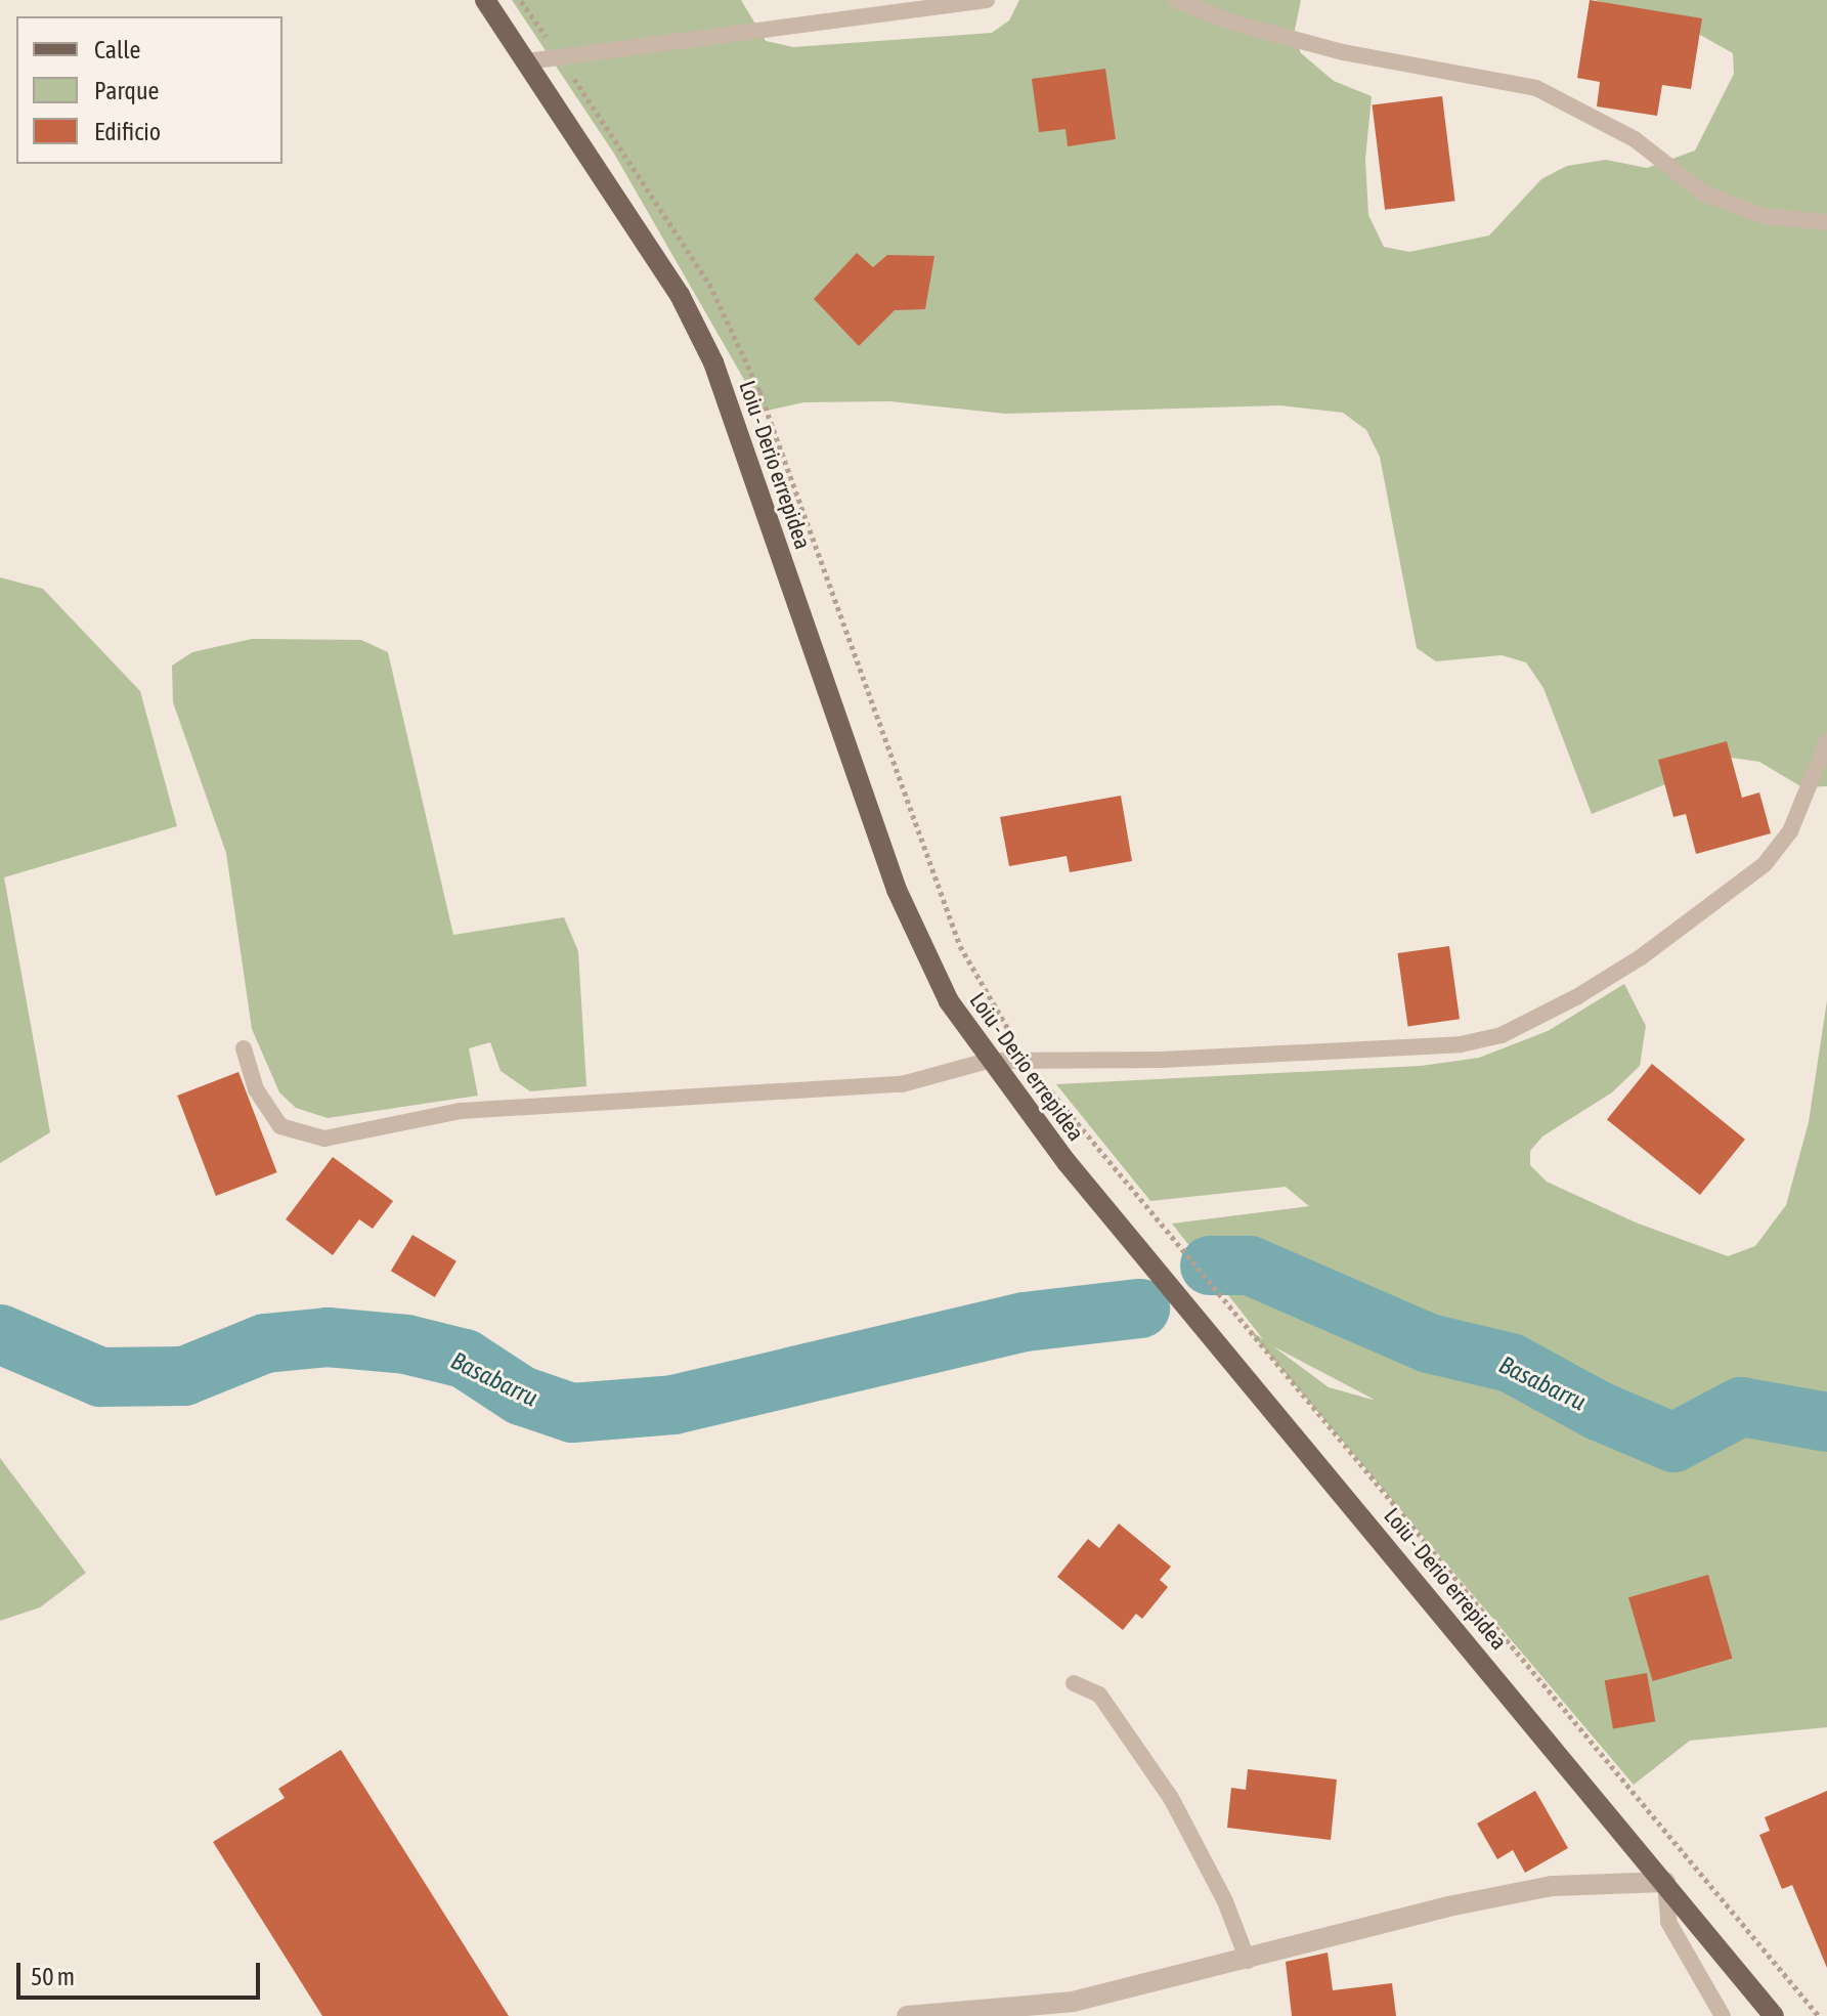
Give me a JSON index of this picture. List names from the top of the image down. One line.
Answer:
{"streets":{"main road":["Loiu - Derio errepidea"]},"water":["Basabarru"],"legend":["Calle","Parque","Edificio"],"scale_bar":"50 m"}
